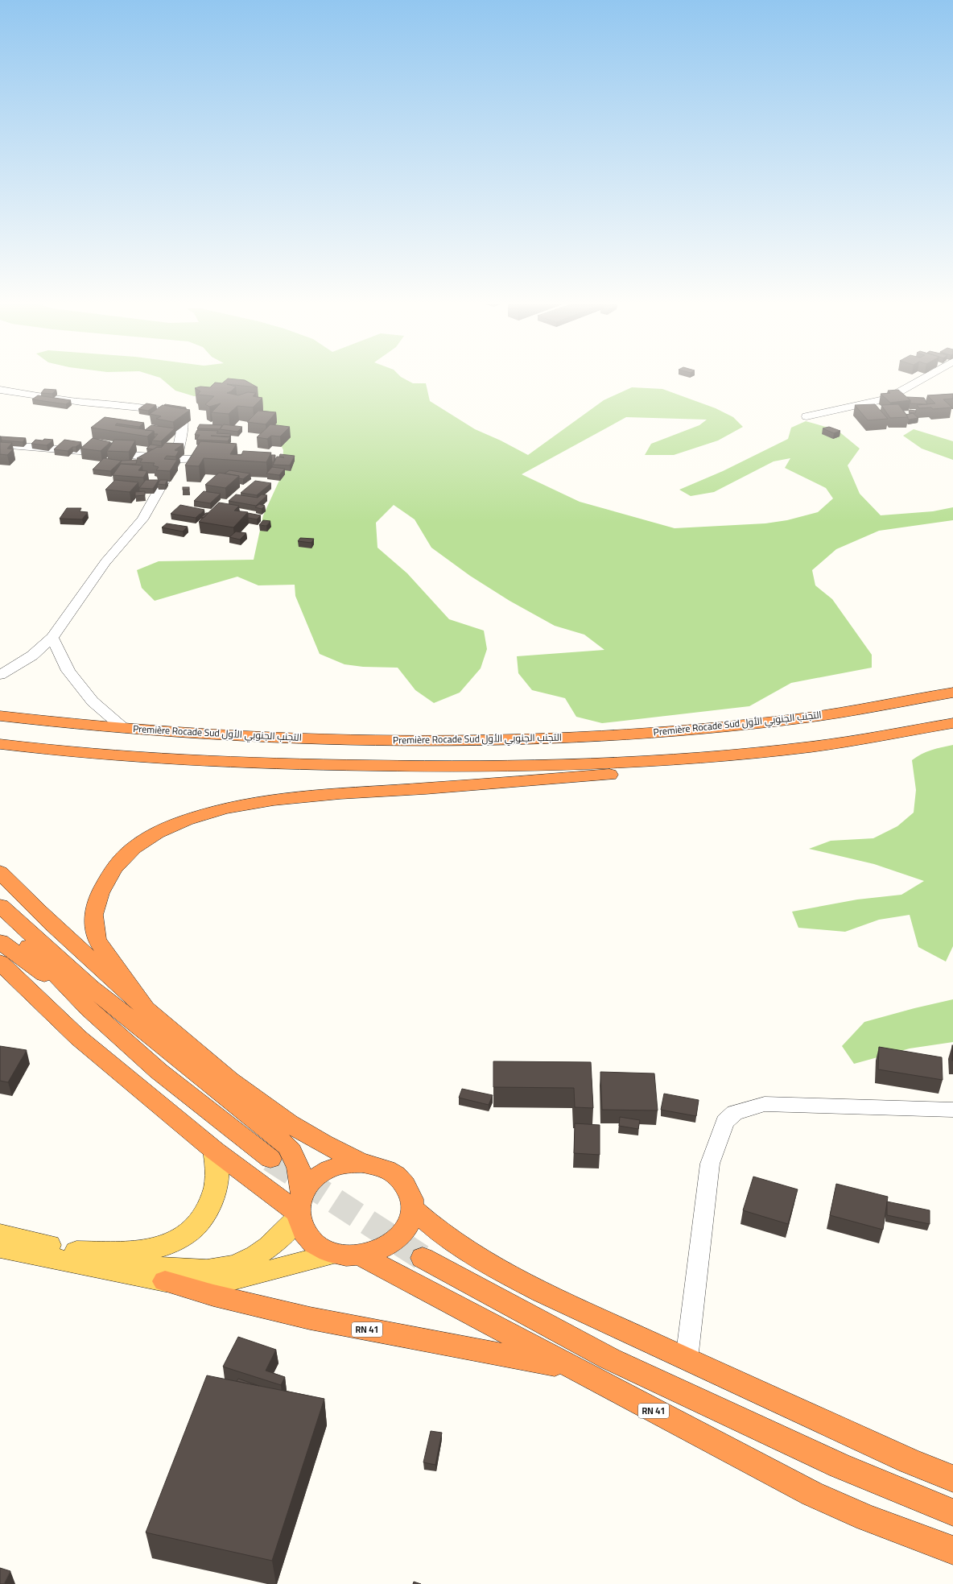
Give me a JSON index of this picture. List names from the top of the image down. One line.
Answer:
{"streets":{"highway":["Première Rocade Sud التجنب الجنوبي الأول","RN 41"]}}
